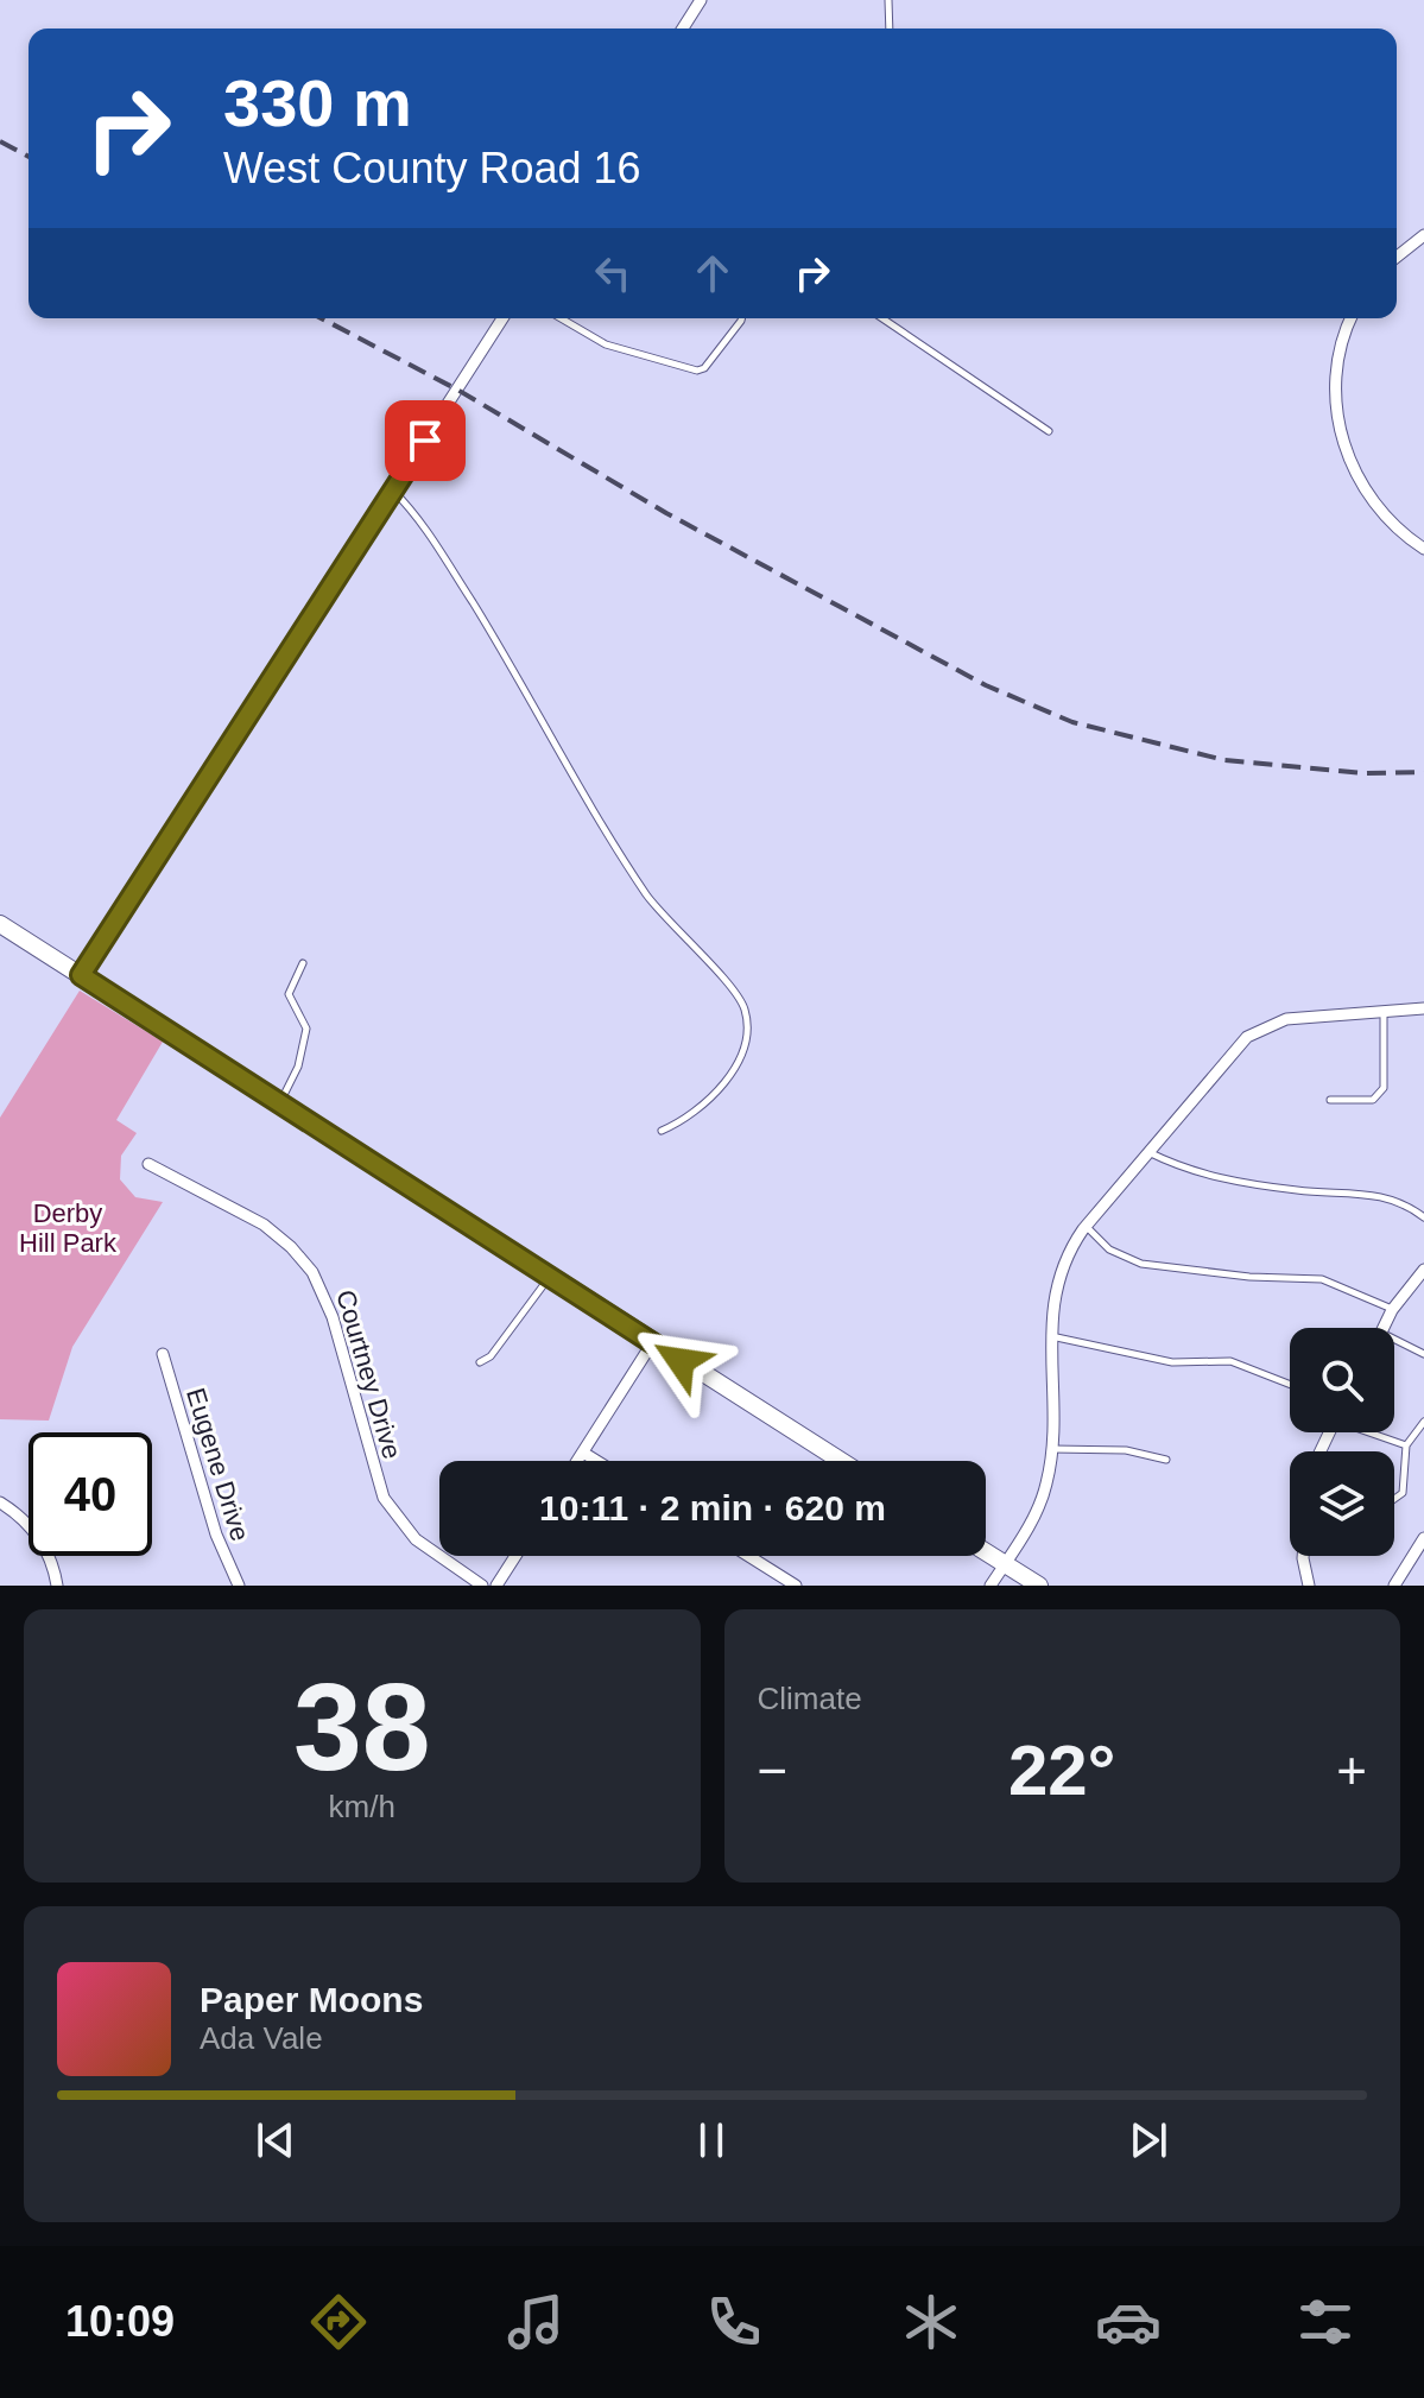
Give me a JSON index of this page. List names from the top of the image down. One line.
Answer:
{"streets":{"street":["Courtney Drive","Eugene Drive"]},"parks":["Derby Hill Park"],"page":{"turn":["330 m","West County Road 16"],"limit":"40","trip":"10:11 · 2 min · 620 m","tile":[["38","km/h"],"Climate"],"heat":["−","22°","+"],"song":["Paper Moons","Ada Vale"],"tabs":"10:09"}}
